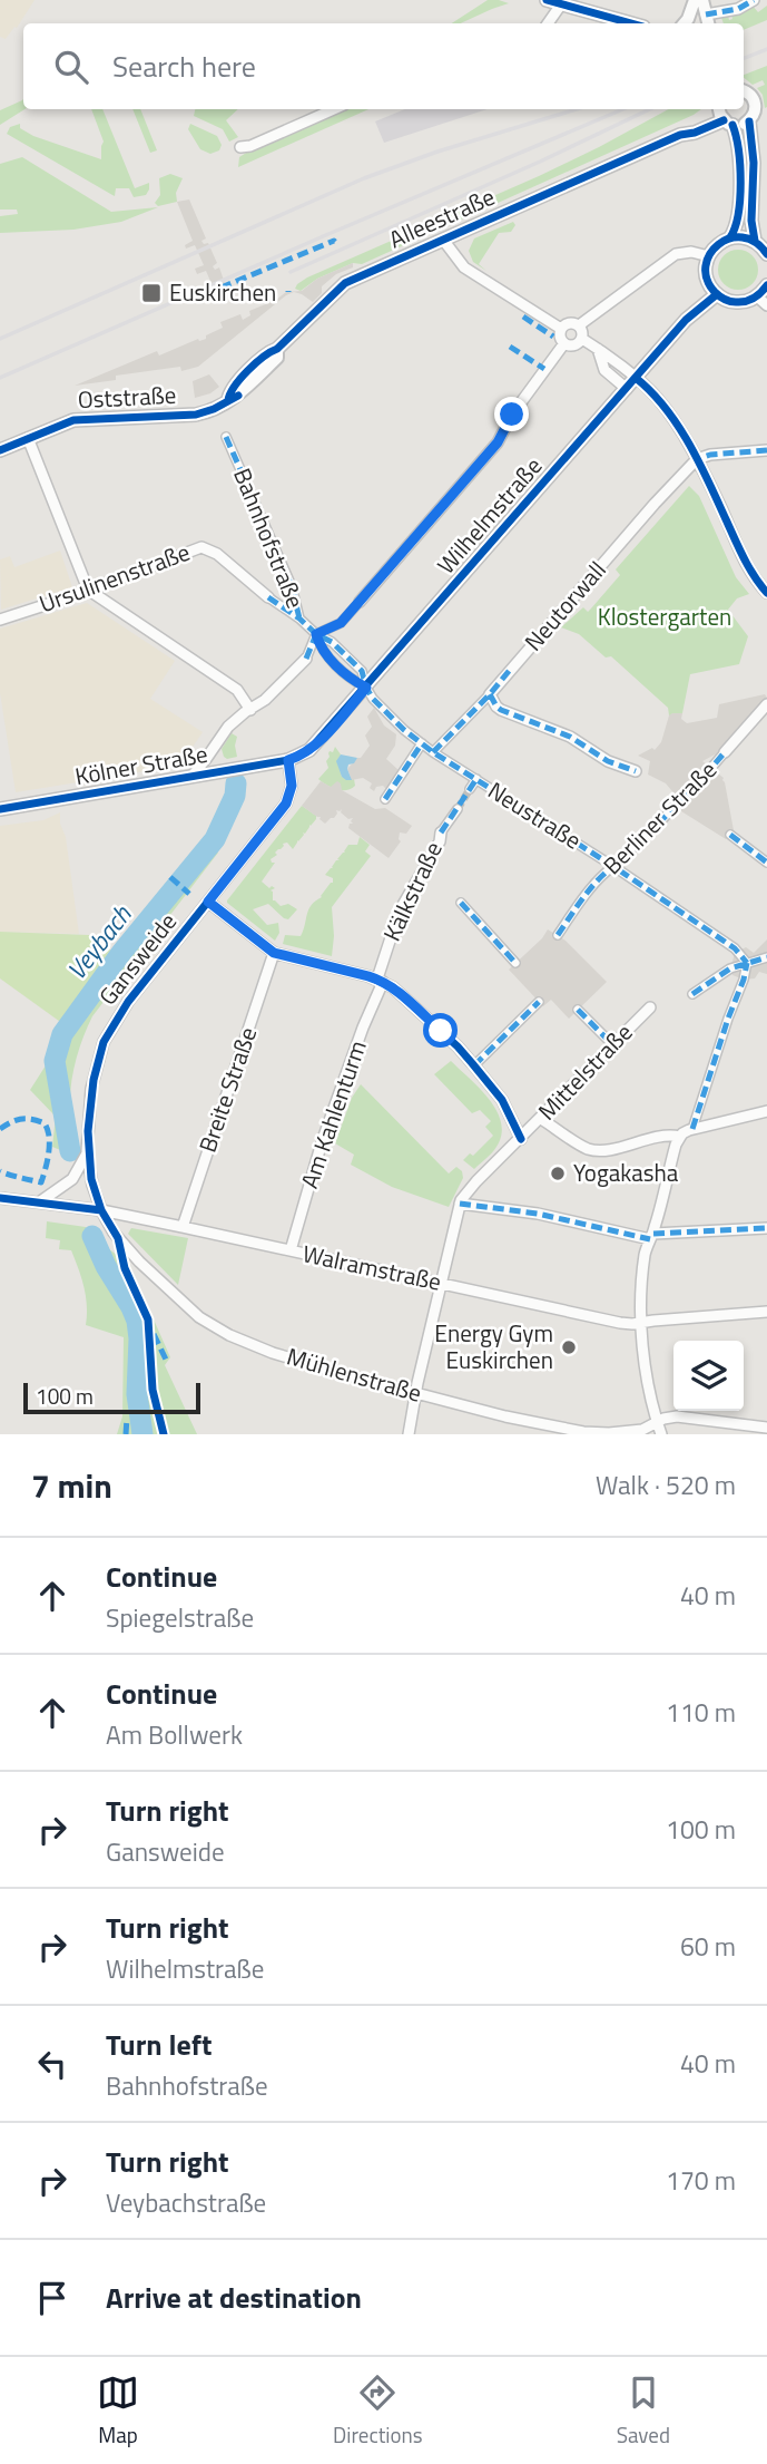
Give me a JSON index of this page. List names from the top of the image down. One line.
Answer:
{"streets":{"street":["Alleestraße","Oststraße","Wilhelmstraße","Bahnhofstraße","Ursulinenstraße","Neutorwall","Kölner Straße","Neustraße","Berliner Straße","Kälkstraße","Gansweide","Mittelstraße","Breite Straße","Am Kahlenturm","Walramstraße","Mühlenstraße"]},"crossings":[["Alleestraße","Oststraße"],["Wilhelmstraße","Bahnhofstraße"],["Wilhelmstraße","Kölner Straße"],["Wilhelmstraße","Neustraße"],["Wilhelmstraße","Gansweide"],["Bahnhofstraße","Ursulinenstraße"],["Bahnhofstraße","Neustraße"],["Neutorwall","Neustraße"],["Kölner Straße","Gansweide"],["Neustraße","Berliner Straße"],["Kälkstraße","Am Kahlenturm"],["Gansweide","Walramstraße"],["Gansweide","Mühlenstraße"],["Mittelstraße","Walramstraße"],["Mittelstraße","Mühlenstraße"],["Breite Straße","Walramstraße"],["Am Kahlenturm","Walramstraße"],["Walramstraße","Mühlenstraße"]],"water":["Veybach"],"parks":["Klostergarten"],"places":{"transit":["Euskirchen"],"other":["Yogakasha","Energy Gym Euskirchen"]},"scale_bar":"100 m","page":{"search":"Search here","scale":"100 m","heading":["7 min","Walk · 520 m"],"list":[["Continue","Spiegelstraße","40 m"],["Continue","Am Bollwerk","110 m"],["Turn right","Gansweide","100 m"],["Turn right","Wilhelmstraße","60 m"],["Turn left","Bahnhofstraße","40 m"],["Turn right","Veybachstraße","170 m"],"Arrive at destination"],"nav":["Map","Directions","Saved"]}}
